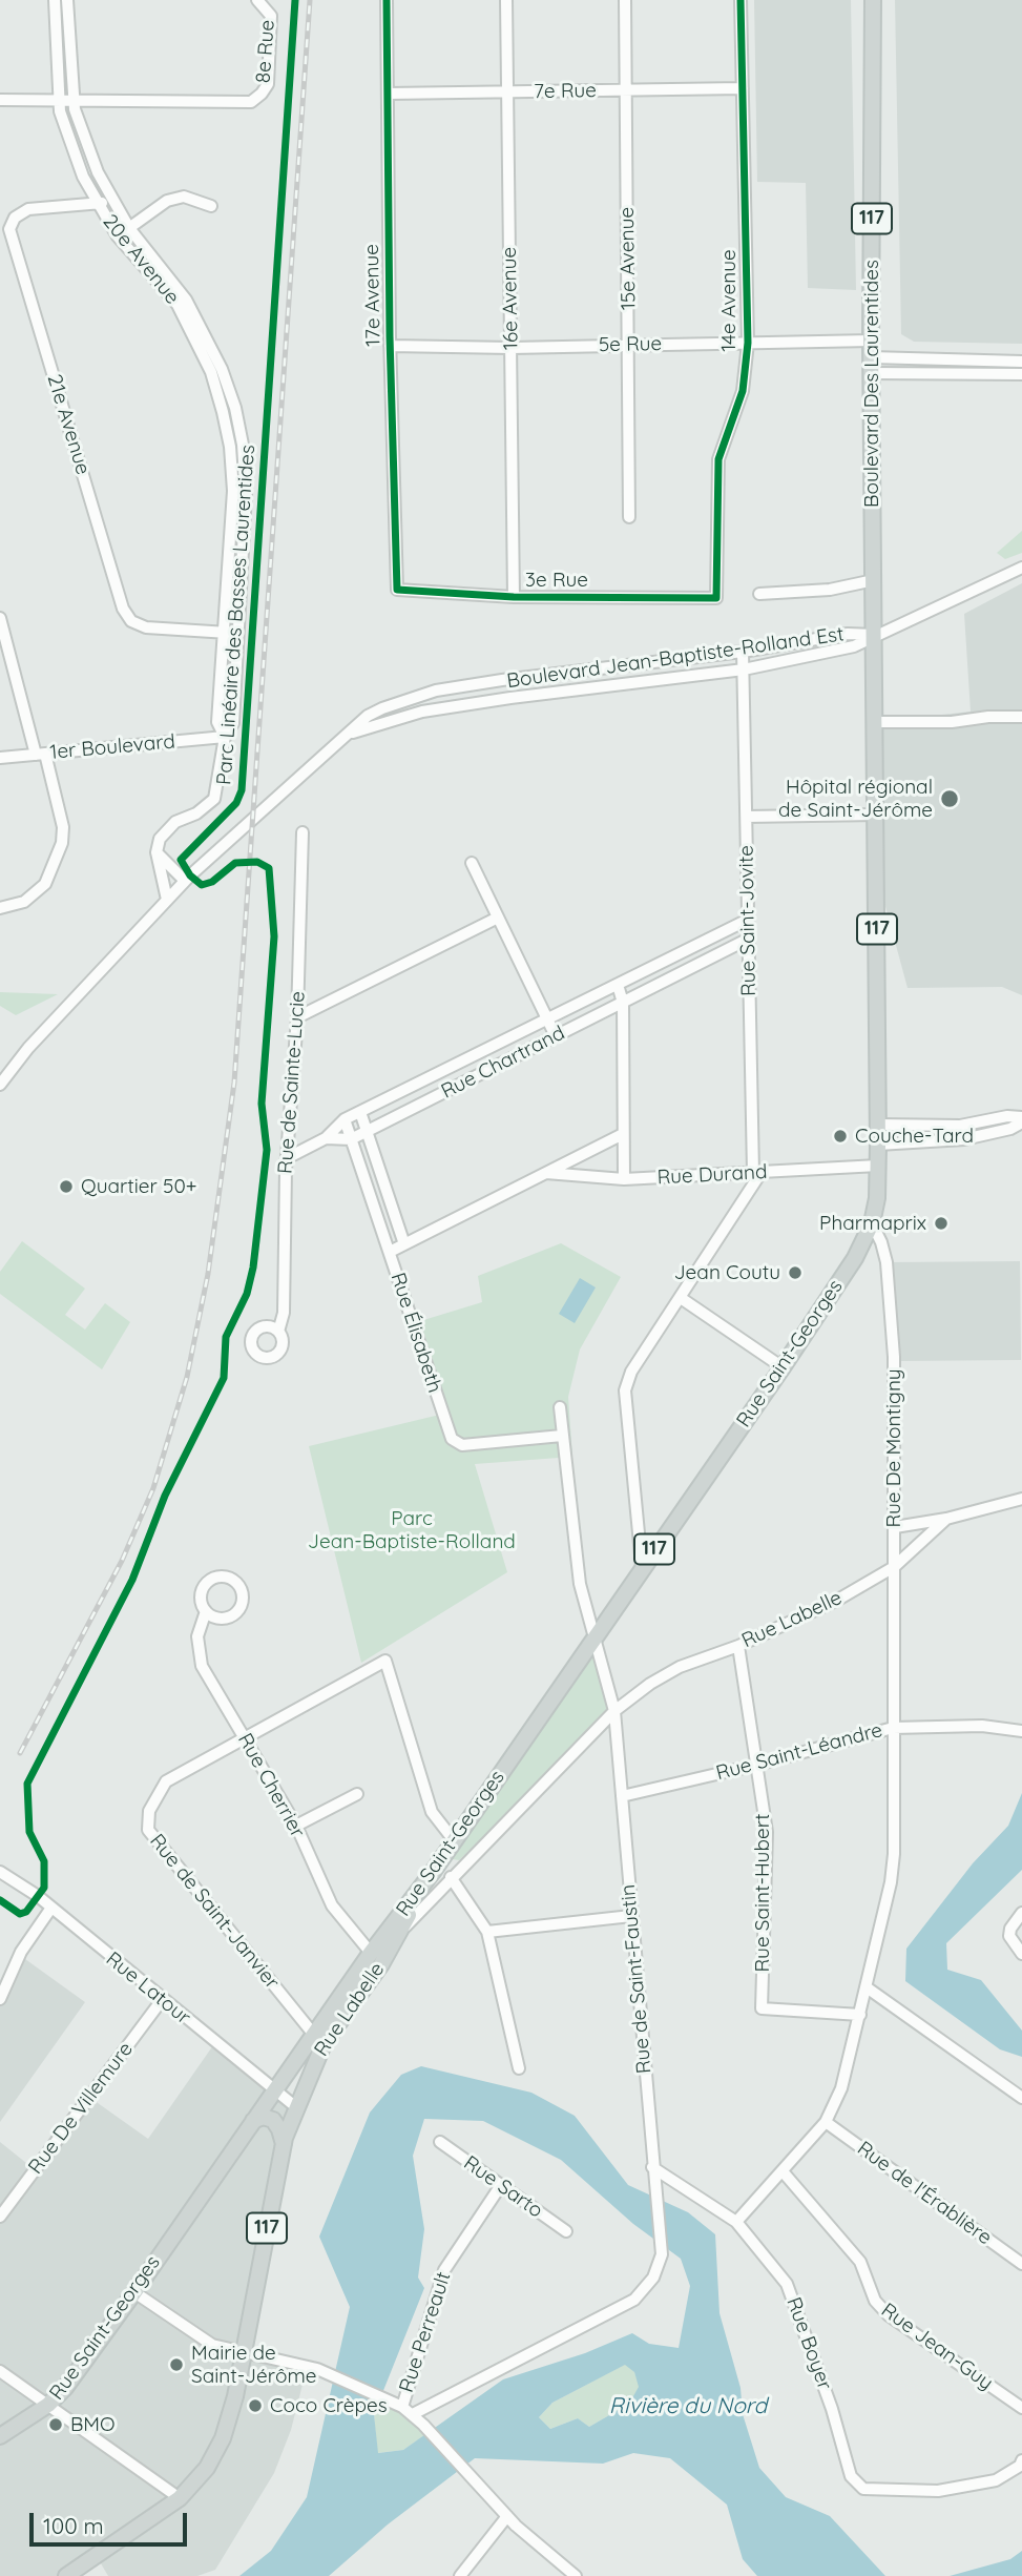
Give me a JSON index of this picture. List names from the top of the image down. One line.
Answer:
{"streets":{"main road":["117","Boulevard Des Laurentides","Rue Saint-Georges","Rue Labelle"],"street":["8e Rue","7e Rue","15e Avenue","20e Avenue","17e Avenue","16e Avenue","14e Avenue","5e Rue","21e Avenue","3e Rue","Boulevard Jean-Baptiste-Rolland Est","1er Boulevard","Rue Saint-Jovite","Rue Chartrand","Rue de Sainte-Lucie","Rue Durand","Rue Élisabeth","Rue De Montigny","Rue Saint-Léandre","Rue Cherrier","Rue Saint-Hubert","Rue de Saint-Janvier","Rue de Saint-Faustin","Rue Latour","Rue De Villemure","Rue Sarto","Rue de l'Érablière","Rue Perreault","Rue Boyer","Rue Jean-Guy"],"cycle path":["Parc Linéaire des Basses Laurentides"]},"crossings":[["8e Rue","20e Avenue"],["7e Rue","15e Avenue"],["7e Rue","17e Avenue"],["7e Rue","16e Avenue"],["7e Rue","14e Avenue"],["117","Boulevard Des Laurentides"],["117","Boulevard Jean-Baptiste-Rolland Est"],["117","Rue Durand"],["117","Rue Saint-Georges"],["117","Rue De Montigny"],["15e Avenue","5e Rue"],["20e Avenue","21e Avenue"],["20e Avenue","1er Boulevard"],["17e Avenue","5e Rue"],["17e Avenue","3e Rue"],["16e Avenue","5e Rue"],["16e Avenue","3e Rue"],["14e Avenue","5e Rue"],["14e Avenue","3e Rue"],["5e Rue","Boulevard Des Laurentides"],["Boulevard Des Laurentides","Boulevard Jean-Baptiste-Rolland Est"],["Boulevard Jean-Baptiste-Rolland Est","Rue Saint-Jovite"],["Rue Saint-Jovite","Rue Chartrand"],["Rue Saint-Jovite","Rue Durand"],["Rue Chartrand","Rue de Sainte-Lucie"],["Rue Chartrand","Rue Élisabeth"],["Rue Élisabeth","Rue de Saint-Faustin"],["Rue Saint-Georges","Rue De Montigny"],["Rue Saint-Georges","Rue Labelle"],["Rue Saint-Georges","Rue Cherrier"],["Rue Saint-Georges","Rue de Saint-Janvier"],["Rue Saint-Georges","Rue de Saint-Faustin"],["Rue Saint-Georges","Rue Latour"],["Rue De Montigny","Rue Labelle"],["Rue De Montigny","Rue Saint-Léandre"],["Rue De Montigny","Rue Saint-Hubert"],["Rue De Montigny","Rue de l'Érablière"],["Rue De Montigny","Rue Boyer"],["Rue De Montigny","Rue Jean-Guy"],["Rue Labelle","Rue Saint-Hubert"],["Rue Labelle","Rue de Saint-Faustin"],["Rue Labelle","Rue Latour"],["Rue Saint-Léandre","Rue Saint-Hubert"],["Rue Saint-Léandre","Rue de Saint-Faustin"],["Rue Cherrier","Rue de Saint-Janvier"],["Rue de Saint-Faustin","Rue Boyer"],["Rue Latour","Rue De Villemure"],["Rue Sarto","Rue Perreault"]],"water":["Rivière du Nord"],"parks":["Parc Jean-Baptiste-Rolland"],"places":["Hôpital régional de Saint-Jérôme","Couche-Tard","Quartier 50+","Pharmaprix","Jean Coutu","Mairie de Saint-Jérôme","Coco Crèpes","BMO"],"scale_bar":"100 m"}
